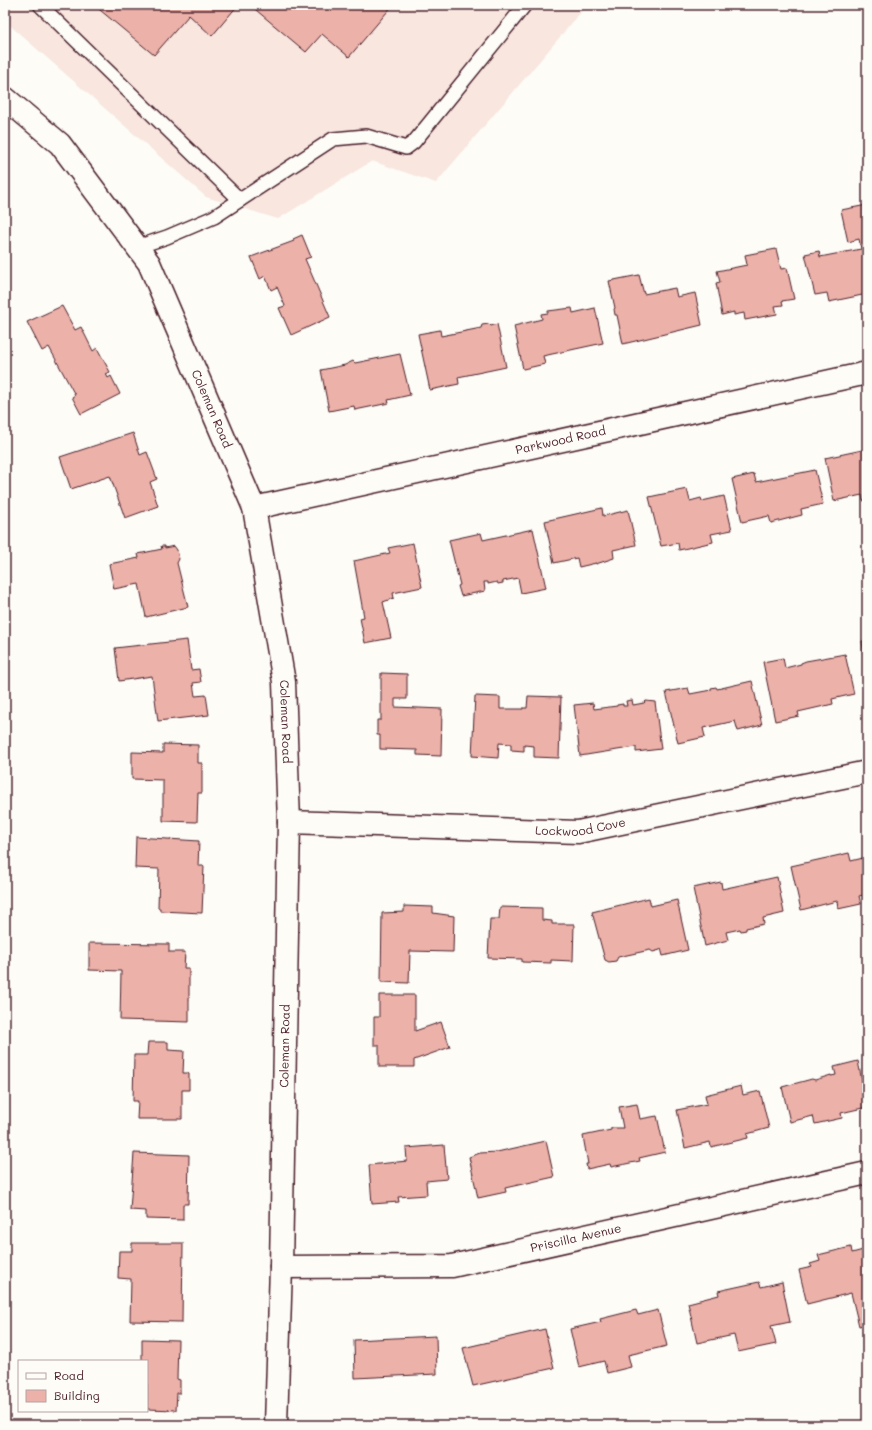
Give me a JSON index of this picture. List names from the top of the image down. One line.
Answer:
{"streets":{"street":["Coleman Road","Parkwood Road","Lockwood Cove","Priscilla Avenue"]},"crossings":[["Coleman Road","Parkwood Road"],["Coleman Road","Lockwood Cove"],["Coleman Road","Priscilla Avenue"]],"legend":["Road","Building"]}
